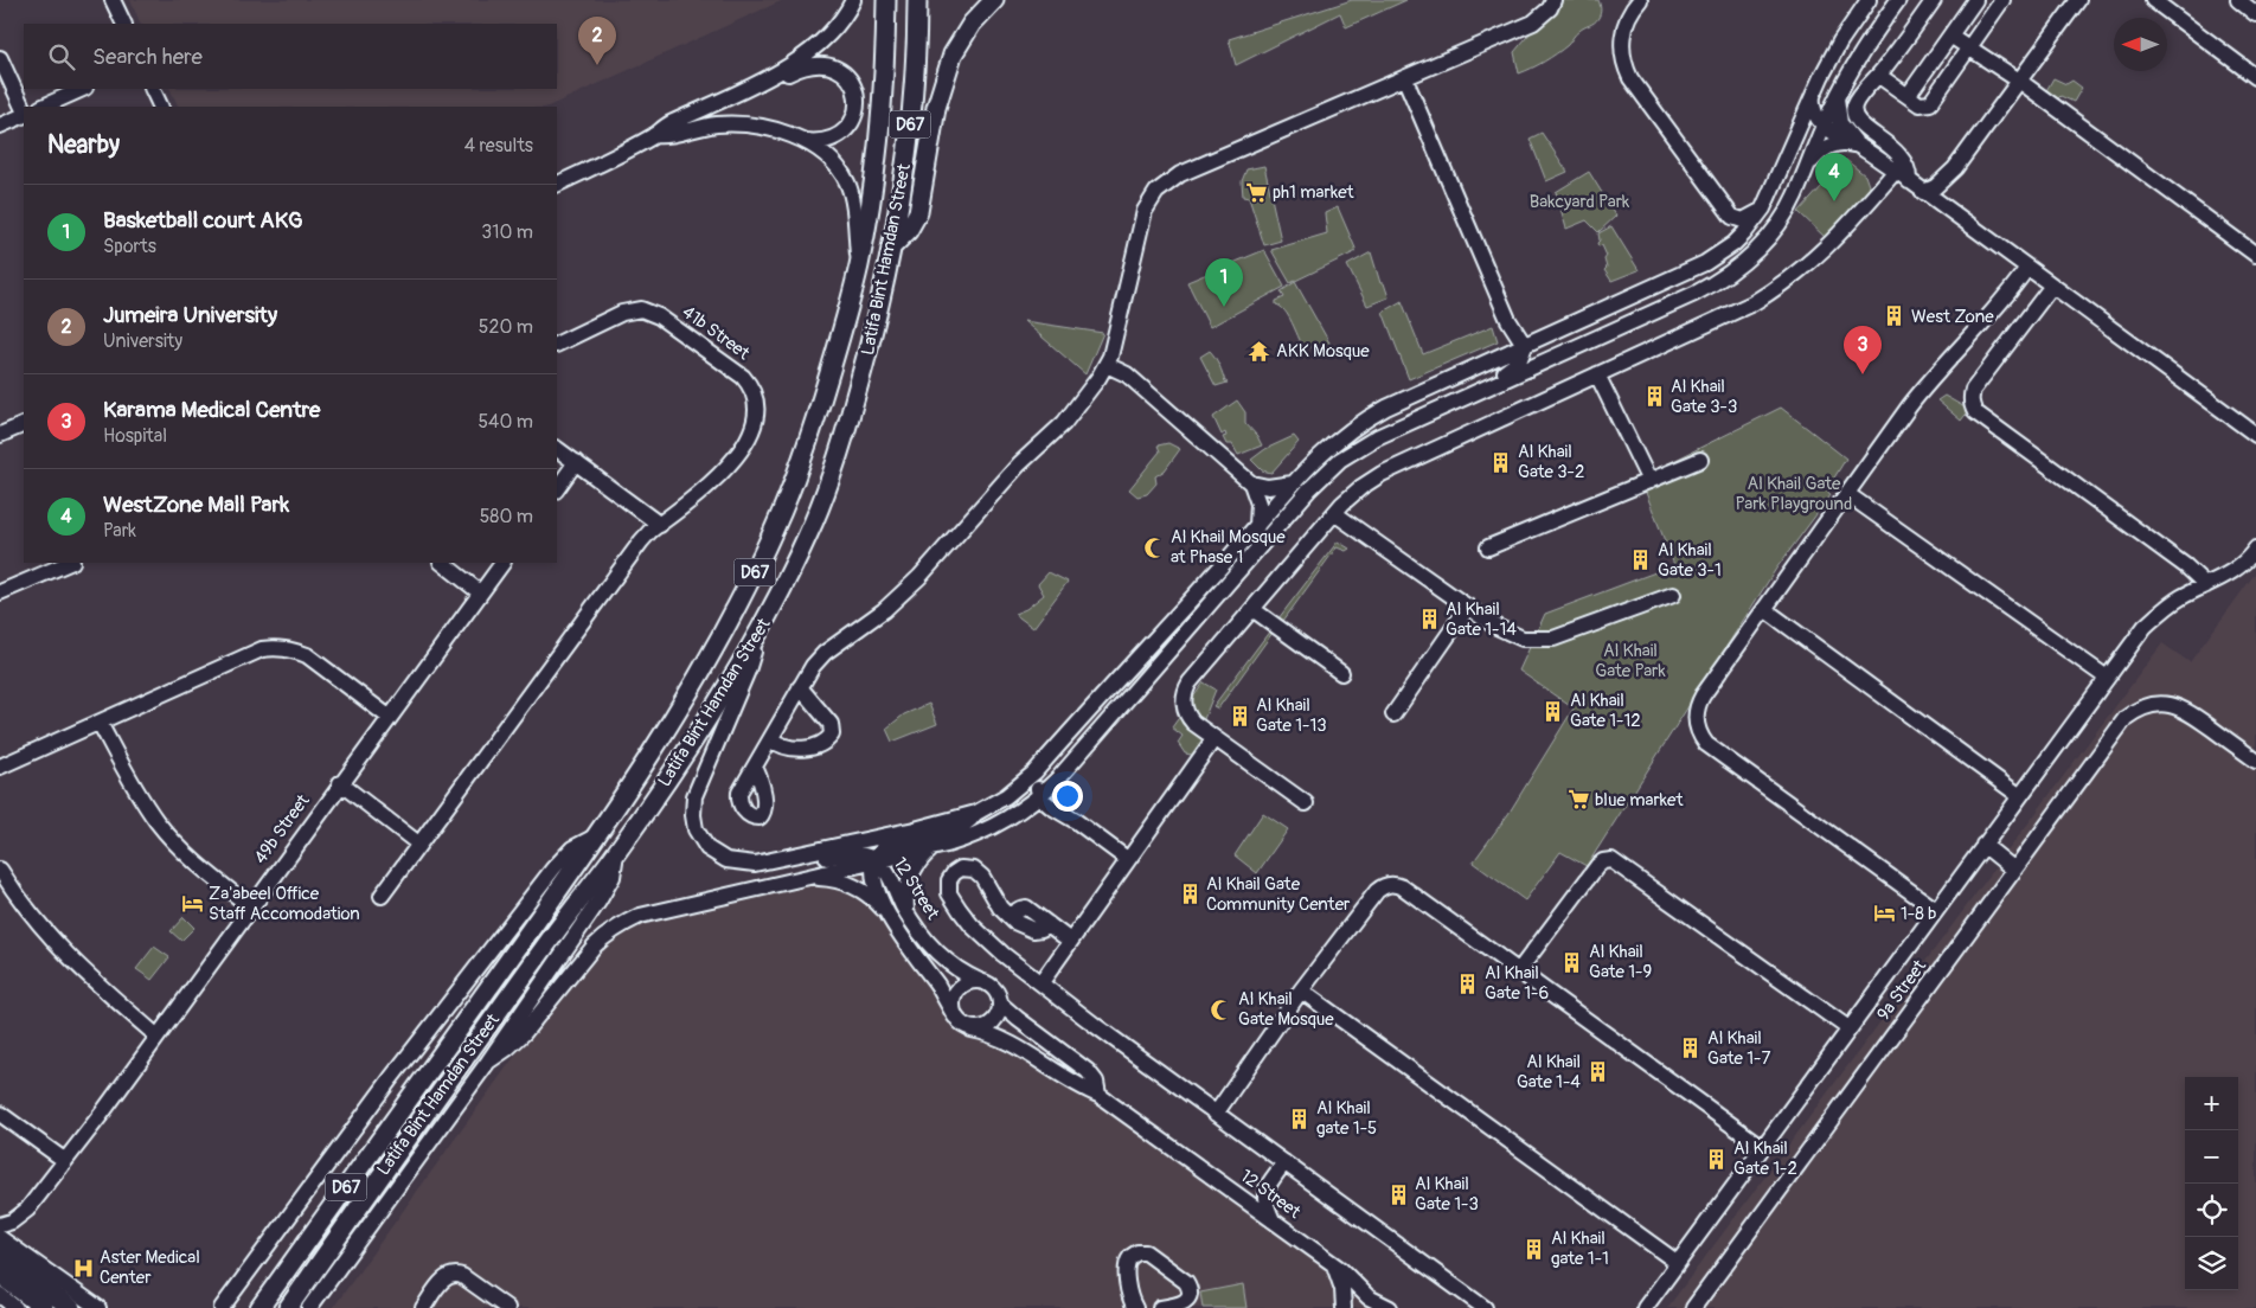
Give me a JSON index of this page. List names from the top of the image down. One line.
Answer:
{"streets":{"main road":["D67","Latifa Bint Hamdan Street"],"street":["41b Street","49b Street","12 Street","9a Street"]},"parks":["Bakcyard Park","Al Khail Gate Park Playground","Al Khail Gate Park"],"places":{"supermarket":["ph1 market","blue market"],"building":["West Zone","Al Khail Gate 3-3","Al Khail Gate 3-2","Al Khail Gate 3-1","Al Khail Gate 1-14","Al Khail Gate 1-12","Al Khail Gate 1-13","Al Khail Gate Community Center","Al Khail Gate 1-9","Al Khail Gate 1-6","Al Khail Gate 1-7","Al Khail Gate 1-4","Al Khail gate 1-5","Al Khail Gate 1-2","Al Khail Gate 1-3","Al Khail gate 1-1"],"temple":["AKK Mosque"],"mosque":["Al Khail Mosque at Phase 1","Al Khail Gate Mosque"],"hotel":["Za'abeel Office Staff Accomodation","1-8 b"],"hospital":["Aster Medical Center"]},"north":"left","page":{"pins":["2","4","1","3"],"search":"Search here","heading":["Nearby","4 results"],"list":[{"mark":"1","name":"Basketball court AKG","note":"Sports","value":"310 m"},{"mark":"2","name":"Jumeira University","note":"University","value":"520 m"},{"mark":"3","name":"Karama Medical Centre","note":"Hospital","value":"540 m"},{"mark":"4","name":"WestZone Mall Park","note":"Park","value":"580 m"}],"map_buttons":["+","−"]}}
